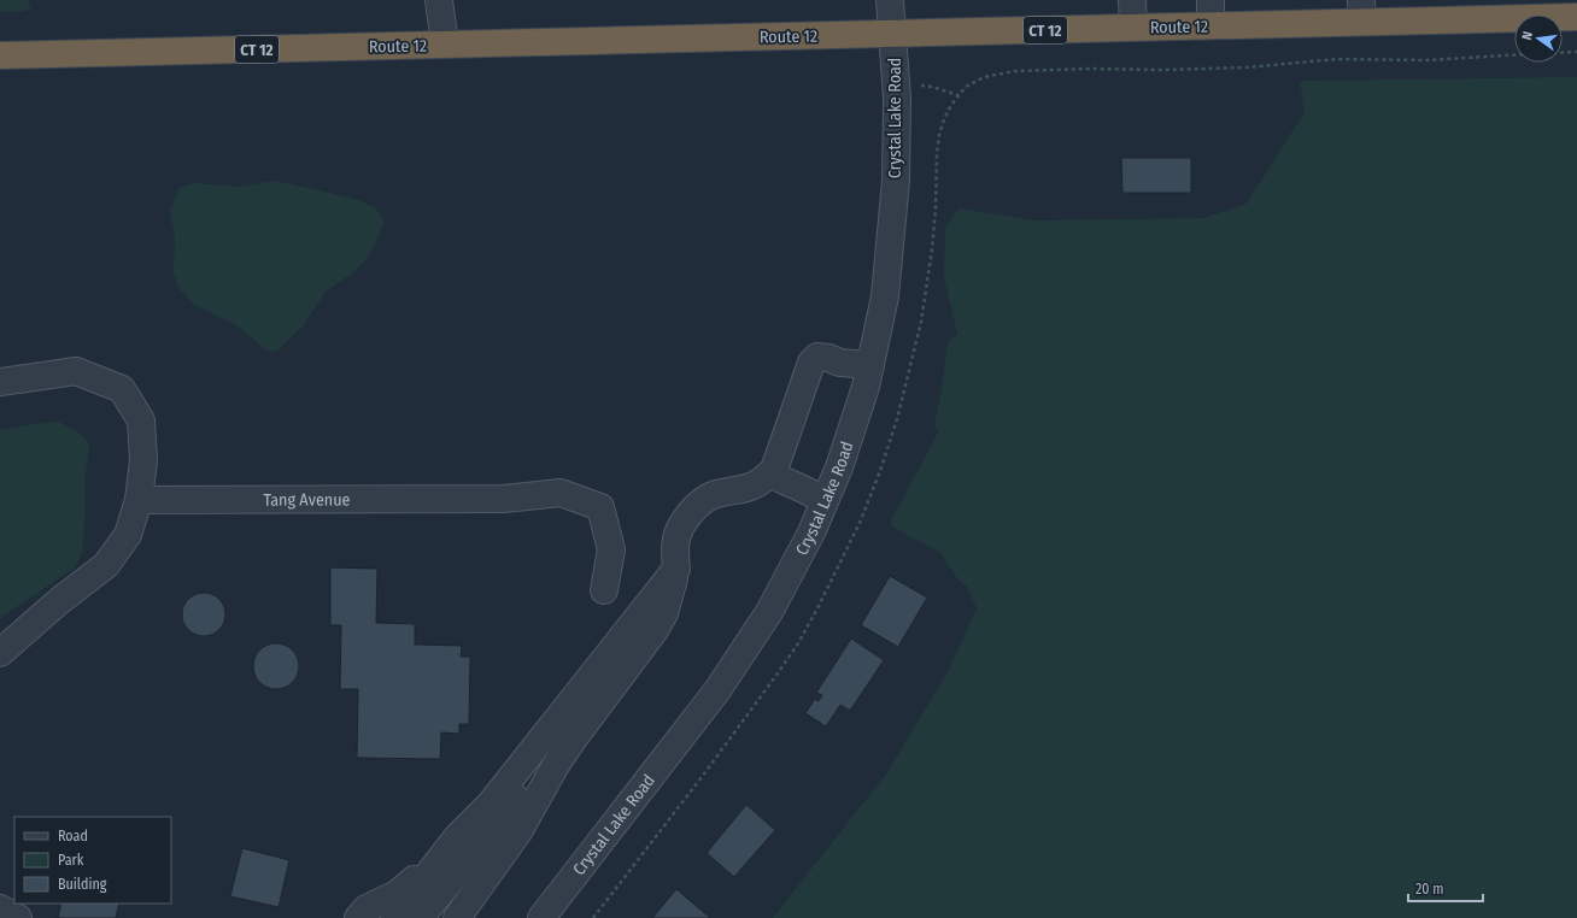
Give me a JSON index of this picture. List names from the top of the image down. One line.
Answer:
{"streets":{"highway":["Route 12","CT 12"],"street":["Crystal Lake Road","Tang Avenue"]},"crossings":[["Route 12","Crystal Lake Road"]],"legend":["Road","Park","Building"],"scale_bar":"20 m","north":"left"}
